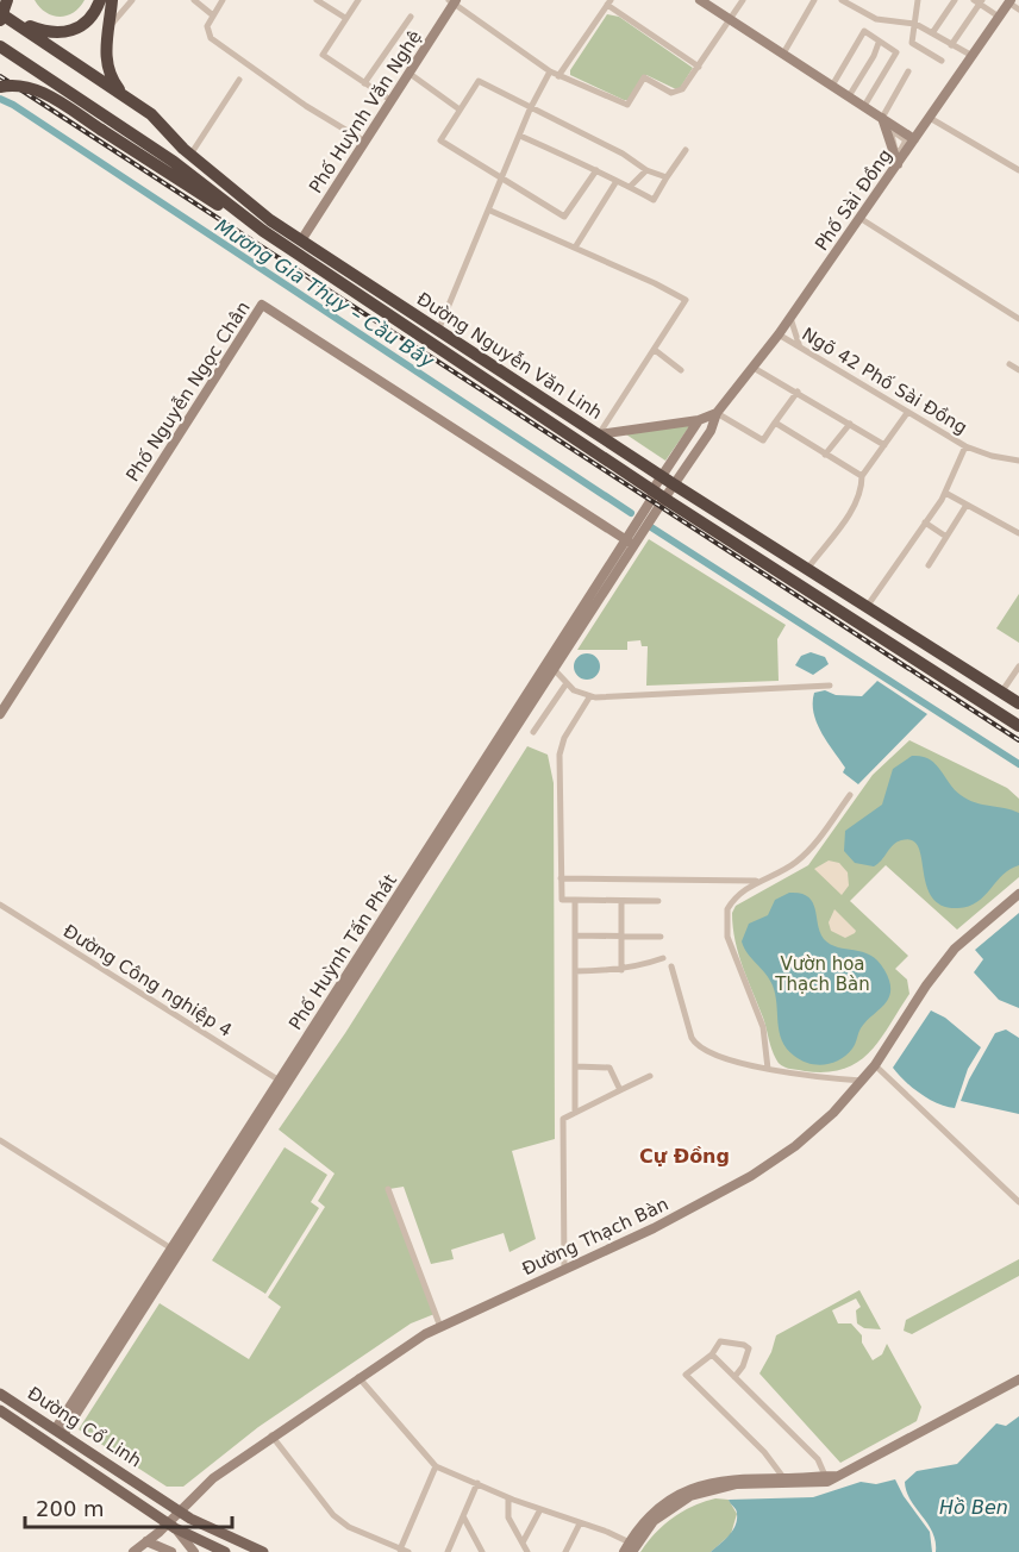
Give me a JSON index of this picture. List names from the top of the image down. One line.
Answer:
{"streets":{"highway":["Đường Nguyễn Văn Linh"],"main road":["Đường Cổ Linh"],"street":["Phố Huỳnh Văn Nghệ","Phố Sài Đồng","Ngõ 42 Phố Sài Đồng","Phố Nguyễn Ngọc Chân","Phố Huỳnh Tấn Phát","Đường Công nghiệp 4","Đường Thạch Bàn"]},"crossings":[["Phố Huỳnh Văn Nghệ","Đường Nguyễn Văn Linh"],["Phố Sài Đồng","Đường Nguyễn Văn Linh"],["Phố Sài Đồng","Ngõ 42 Phố Sài Đồng"],["Phố Sài Đồng","Phố Huỳnh Tấn Phát"],["Đường Nguyễn Văn Linh","Phố Huỳnh Tấn Phát"],["Phố Nguyễn Ngọc Chân","Phố Huỳnh Tấn Phát"],["Phố Huỳnh Tấn Phát","Đường Công nghiệp 4"],["Phố Huỳnh Tấn Phát","Đường Cổ Linh"],["Đường Thạch Bàn","Đường Cổ Linh"]],"districts":["Cự Đồng"],"water":["Mương Gia Thụy – Cầu Bây","Hồ Ben"],"parks":["Vườn hoa Thạch Bàn"],"scale_bar":"200 m"}
